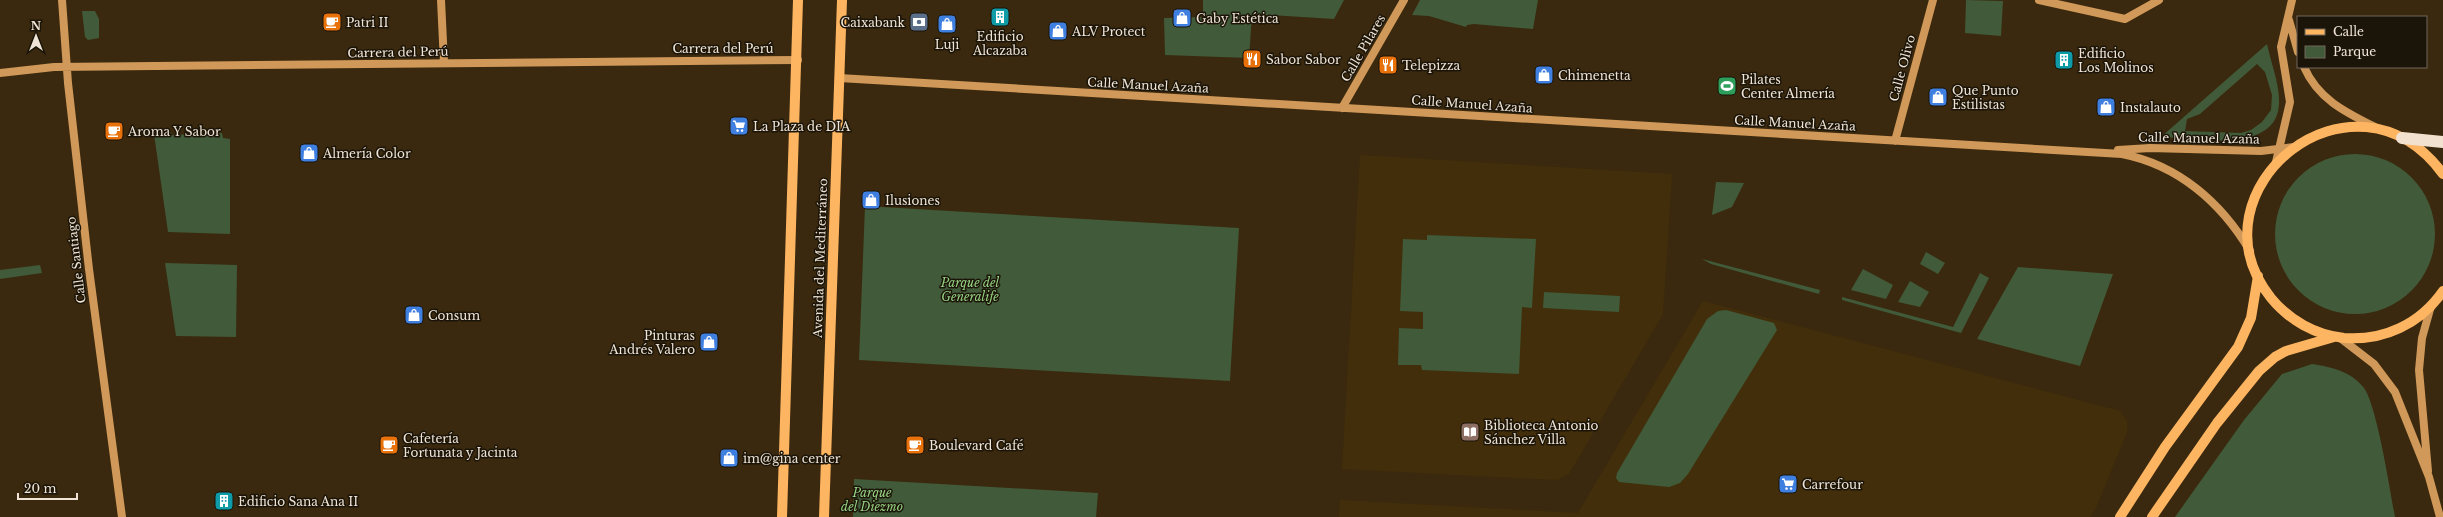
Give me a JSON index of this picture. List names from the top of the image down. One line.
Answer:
{"streets":{"main road":["Avenida del Mediterráneo"],"street":["Carrera del Perú","Calle Pilares","Calle Olivo","Calle Manuel Azaña","Calle Santiago"]},"crossings":[["Carrera del Perú","Calle Santiago"],["Calle Pilares","Calle Manuel Azaña"],["Calle Olivo","Calle Manuel Azaña"],["Calle Manuel Azaña","Avenida del Mediterráneo"]],"parks":["Parque del Generalife","Parque del Diezmo"],"places":{"building":["Edificio Alcazaba","Edificio Los Molinos","Edificio Sana Ana II"],"shop":["Gaby Estética","Luji","ALV Protect","Chimenetta","Que Punto Estilistas","Instalauto","Almería Color","Ilusiones","Consum","Pinturas Andrés Valero","im@gina center"],"cafe":["Patri II","Aroma Y Sabor","Cafetería Fortunata y Jacinta","Boulevard Café"],"bank":["Caixabank"],"restaurant":["Sabor Sabor","Telepizza"],"sports":["Pilates Center Almería"],"supermarket":["La Plaza de DIA","Carrefour"],"library":["Biblioteca Antonio Sánchez Villa"]},"legend":["Calle","Parque"],"scale_bar":"20 m","north":"top"}
